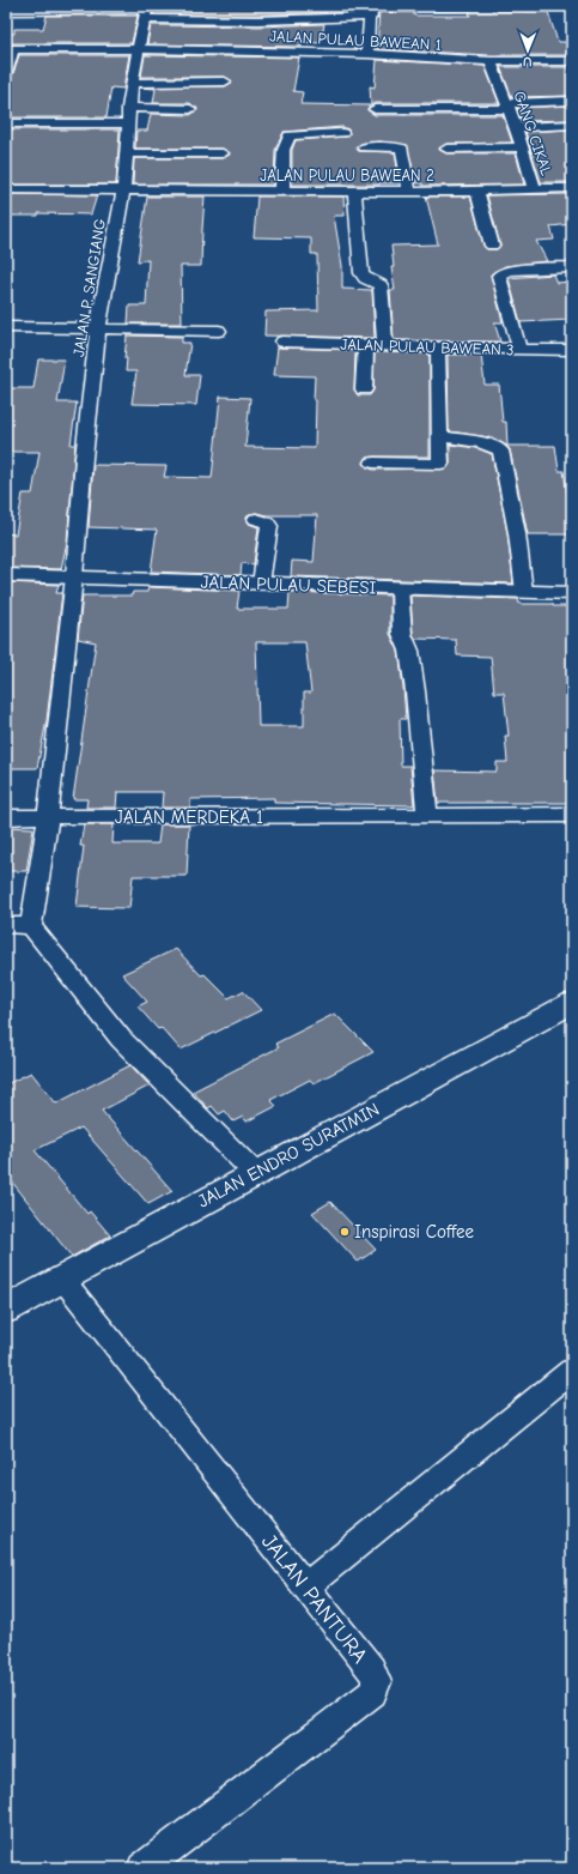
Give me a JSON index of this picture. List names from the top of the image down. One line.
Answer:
{"streets":{"street":["JALAN PULAU BAWEAN 1","GANG CIKAL","JALAN PULAU BAWEAN 2","JALAN P. SANGIANG","JALAN PULAU BAWEAN 3","JALAN PULAU SEBESI","JALAN MERDEKA 1","JALAN ENDRO SURATMIN","JALAN PANTURA"]},"crossings":[["JALAN PULAU BAWEAN 1","GANG CIKAL"],["JALAN PULAU BAWEAN 1","JALAN P. SANGIANG"],["GANG CIKAL","JALAN PULAU BAWEAN 2"],["JALAN PULAU BAWEAN 2","JALAN P. SANGIANG"],["JALAN P. SANGIANG","JALAN PULAU SEBESI"],["JALAN ENDRO SURATMIN","JALAN PANTURA"]],"places":["Inspirasi Coffee"],"north":"bottom"}
